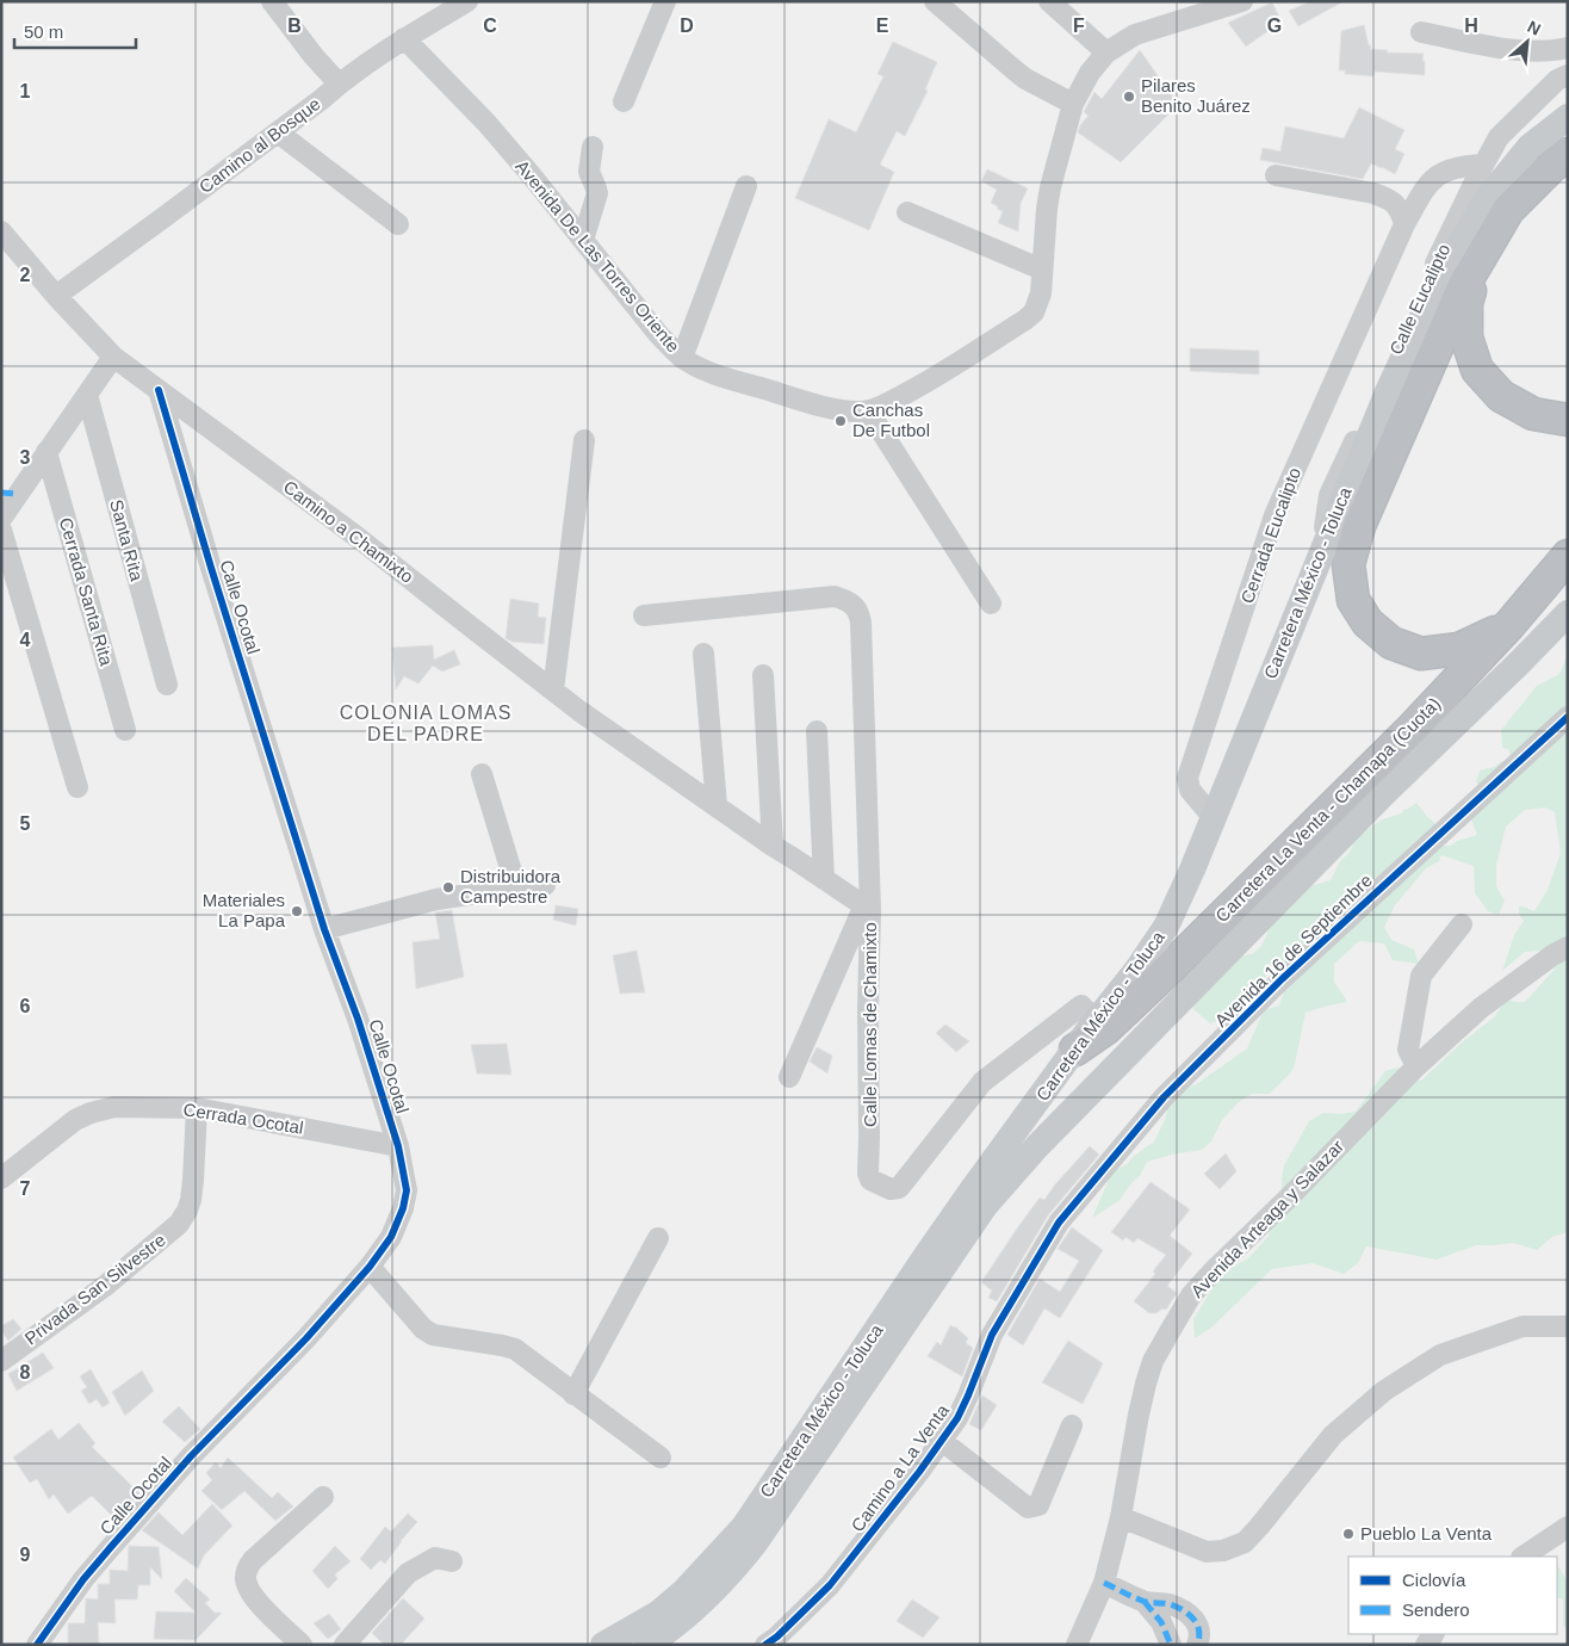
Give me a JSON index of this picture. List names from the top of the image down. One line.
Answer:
{"streets":{"highway":["Carretera La Venta - Chamapa (Cuota)"],"main road":["Carretera México - Toluca"],"street":["Camino al Bosque","Avenida De Las Torres Oriente","Calle Eucalipto","Camino a Chamixto","Cerrada Eucalipto","Santa Rita","Cerrada Santa Rita","Calle Ocotal","Avenida 16 de Septiembre","Calle Lomas de Chamixto","Cerrada Ocotal","Avenida Arteaga y Salazar","Privada San Silvestre","Camino a La Venta"]},"crossings":[["Camino al Bosque","Avenida De Las Torres Oriente"],["Camino al Bosque","Camino a Chamixto"],["Calle Eucalipto","Cerrada Eucalipto"],["Calle Eucalipto","Carretera México - Toluca"],["Camino a Chamixto","Calle Ocotal"],["Camino a Chamixto","Calle Lomas de Chamixto"],["Cerrada Eucalipto","Carretera México - Toluca"],["Carretera México - Toluca","Carretera La Venta - Chamapa (Cuota)"],["Carretera México - Toluca","Calle Lomas de Chamixto"],["Calle Ocotal","Cerrada Ocotal"],["Avenida 16 de Septiembre","Camino a La Venta"],["Cerrada Ocotal","Privada San Silvestre"]],"districts":["COLONIA LOMAS DEL PADRE"],"places":["Pilares Benito Juárez","Canchas De Futbol","Distribuidora Campestre","Materiales La Papa","Pueblo La Venta"],"legend":["Ciclovía","Sendero"],"scale_bar":"50 m","north":"top right","grid":{"columns":["B","C","D","E","F","G","H"],"rows":["1","2","3","4","5","6","7","8","9"]}}
